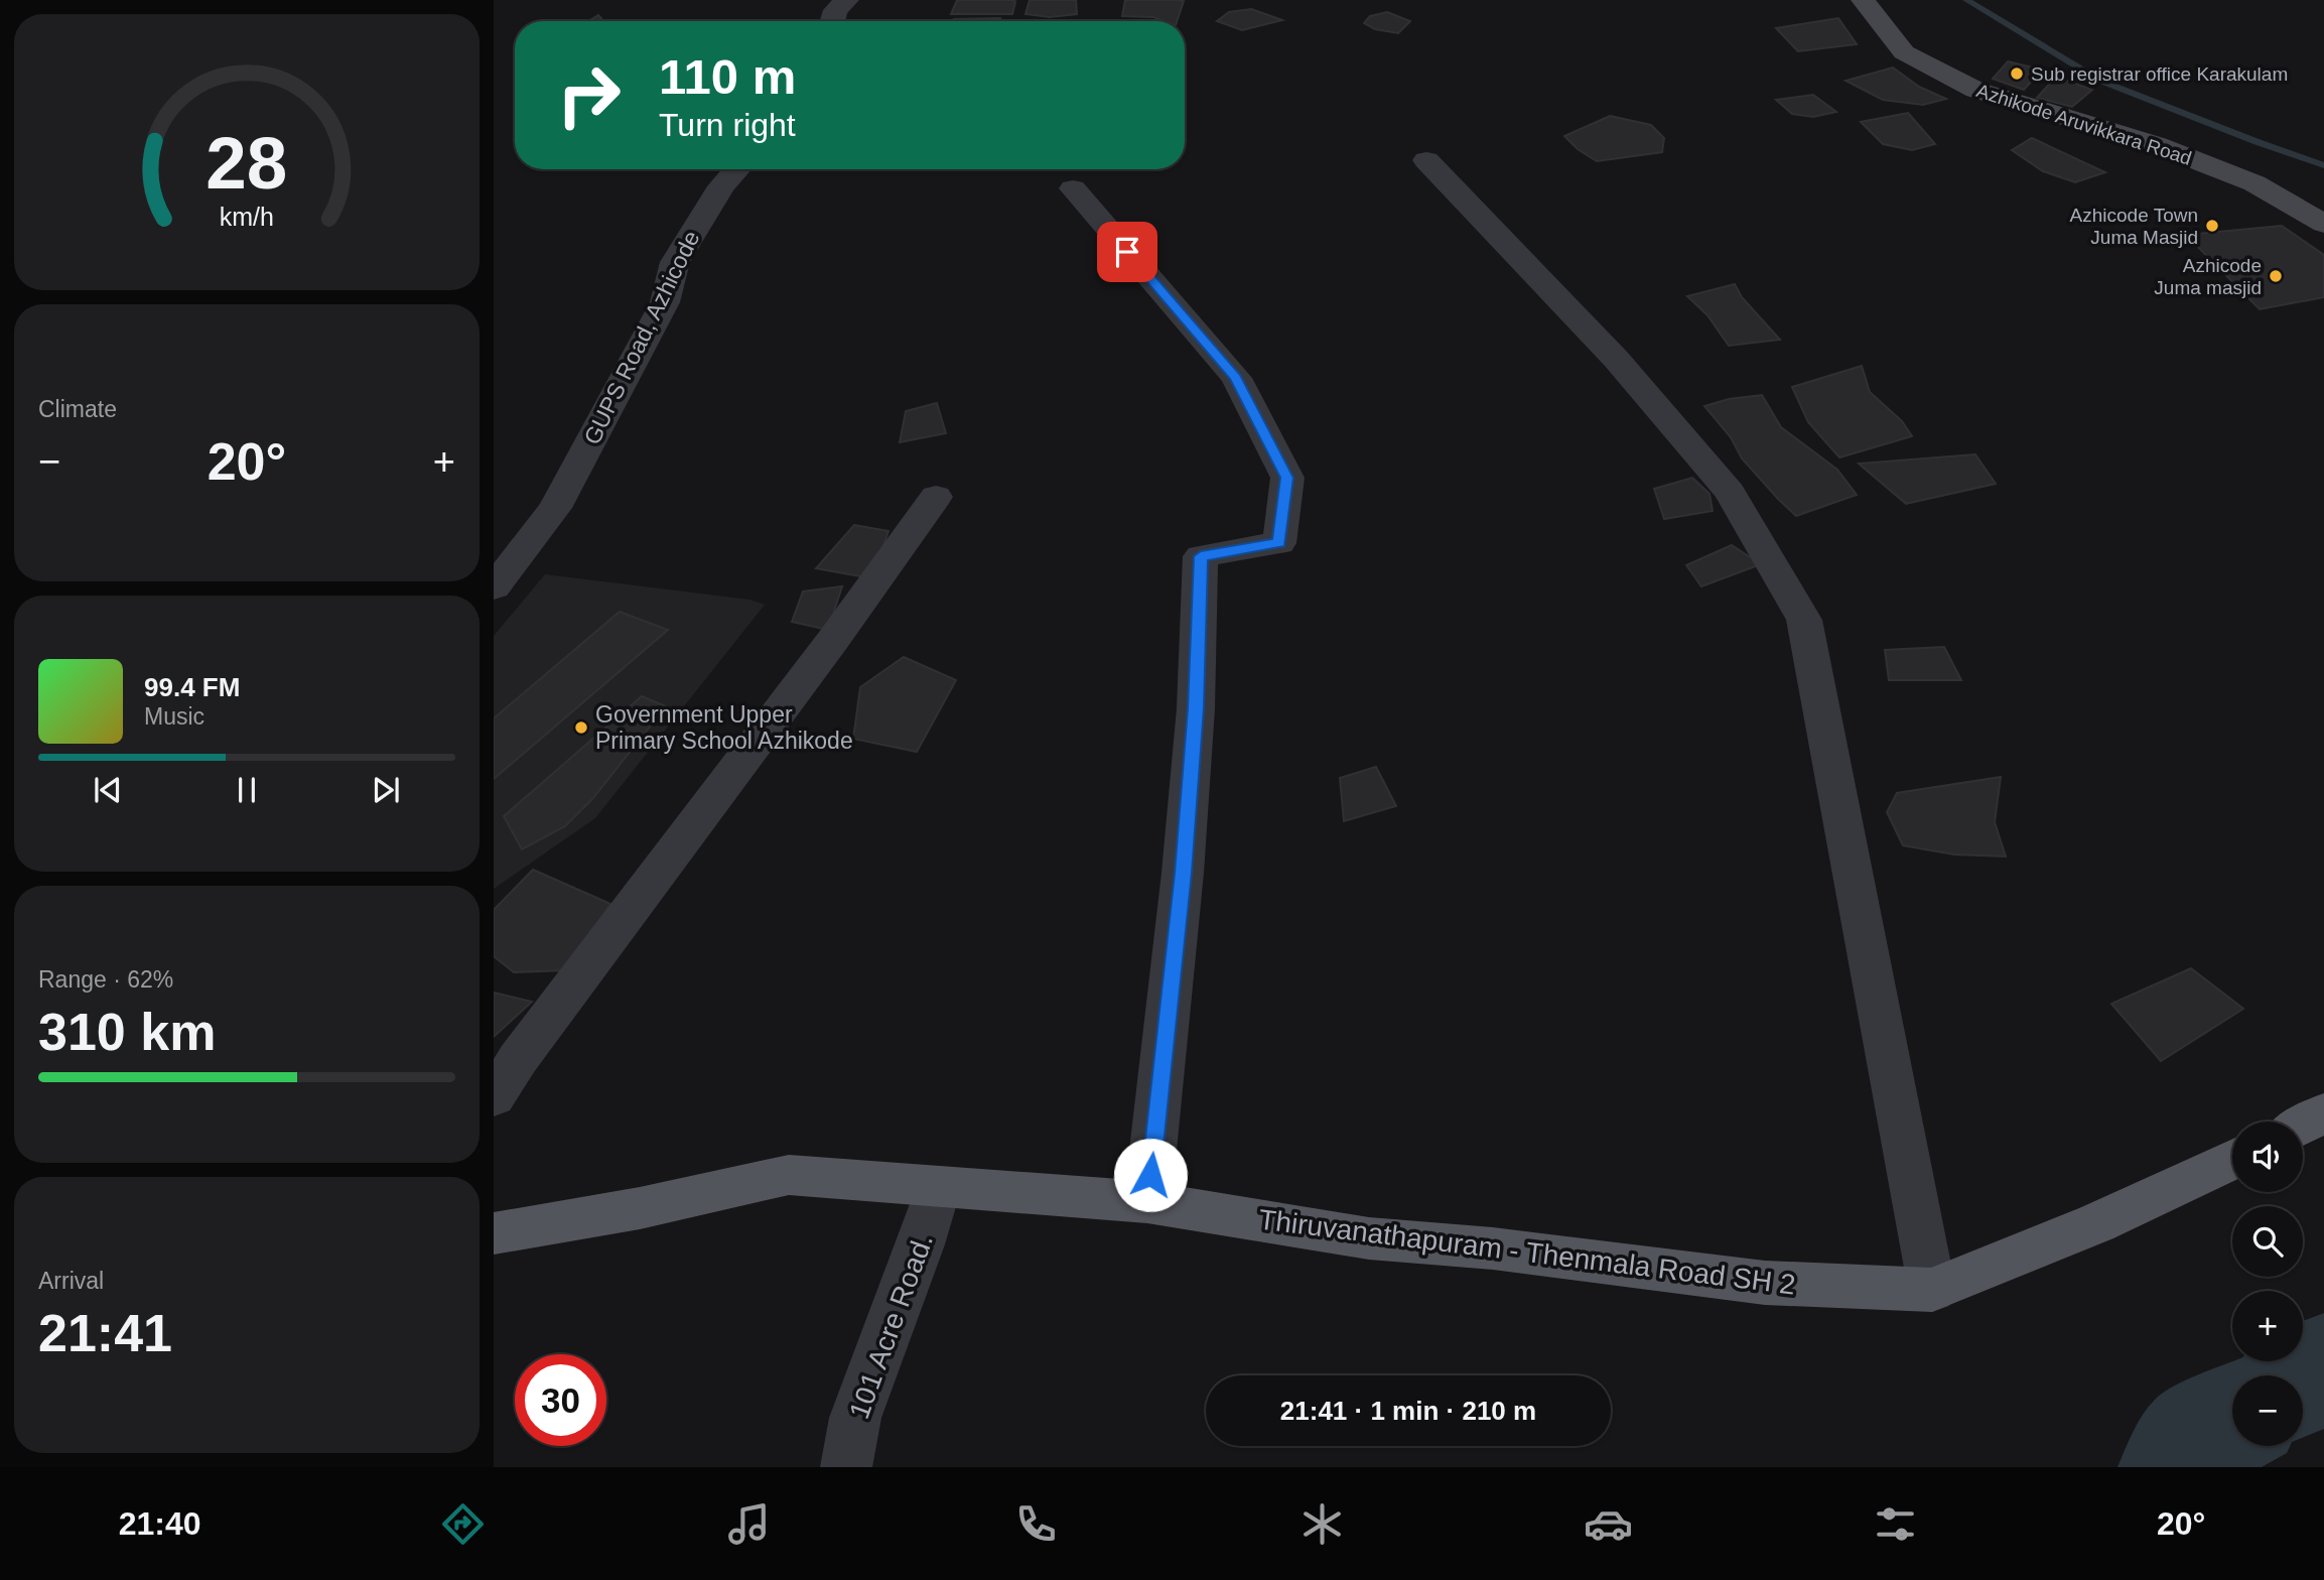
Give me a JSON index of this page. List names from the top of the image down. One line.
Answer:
{"streets":{"main road":["Thiruvanathapuram - Thenmala Road SH 2"],"street":["Azhikode Aruvikkara Road","GUPS Road, Azhicode","101 Acre Road."]},"crossings":[["Thiruvanathapuram - Thenmala Road SH 2","101 Acre Road."]],"places":["Sub registrar office Karakulam","Azhicode Town Juma Masjid","Azhicode Juma masjid","Government Upper Primary School Azhikode"],"page":{"turn":["110 m","Turn right"],"tile":["Climate",["Range · 62%","310 km"],["Arrival","21:41"]],"heat":["−","20°","+"],"song":["99.4 FM","Music"],"map_buttons":["+","−"],"limit":"30","trip":"21:41 · 1 min · 210 m","tabs":["21:40","20°"],"gauge":["28","km/h"]}}
